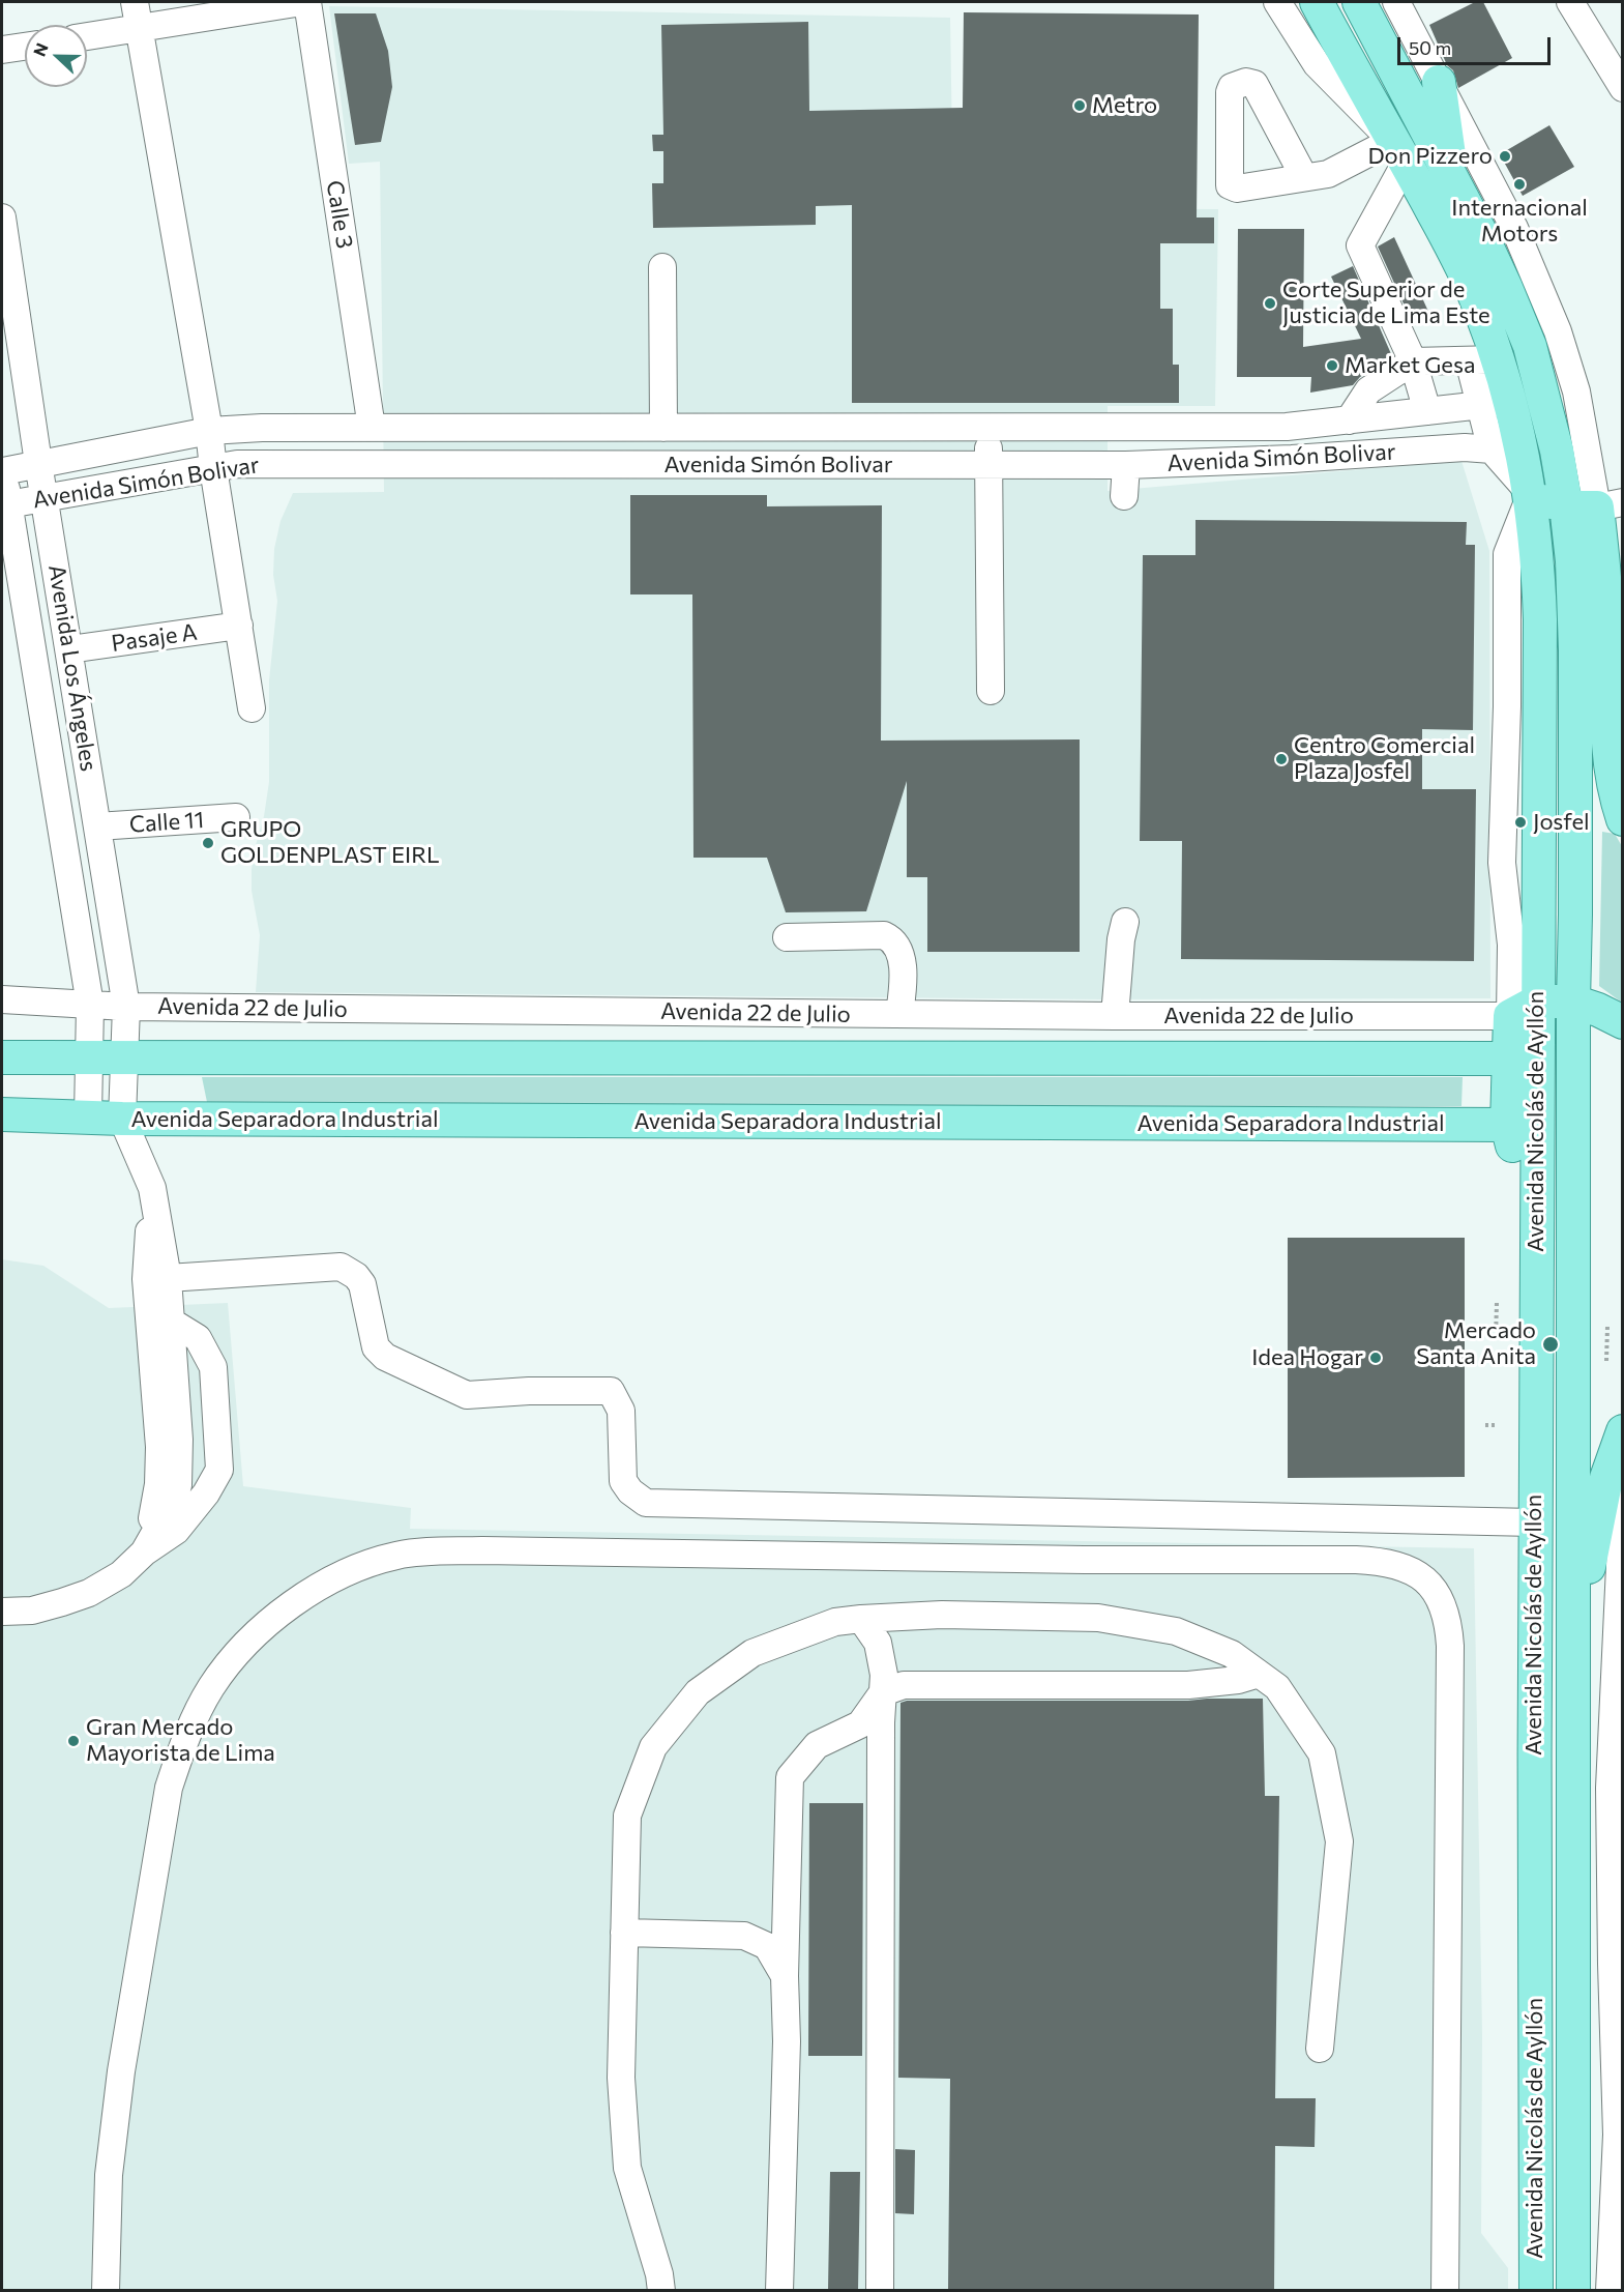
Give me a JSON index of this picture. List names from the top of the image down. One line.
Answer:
{"streets":{"main road":["Avenida Separadora Industrial","Avenida Nicolás de Ayllón"],"street":["Calle 3","Avenida Simón Bolivar","Pasaje A","Avenida Los Ángeles","Calle 11","Avenida 22 de Julio"]},"crossings":[["Calle 3","Avenida Simón Bolivar"],["Avenida Simón Bolivar","Avenida Los Ángeles"],["Avenida Simón Bolivar","Avenida Nicolás de Ayllón"],["Pasaje A","Avenida Los Ángeles"],["Avenida Los Ángeles","Calle 11"],["Avenida Los Ángeles","Avenida 22 de Julio"],["Avenida Los Ángeles","Avenida Separadora Industrial"],["Avenida 22 de Julio","Avenida Nicolás de Ayllón"]],"places":["Metro","Don Pizzero","Internacional Motors","Corte Superior de Justicia de Lima Este","Market Gesa","Centro Comercial Plaza Josfel","Josfel","GRUPO GOLDENPLAST EIRL","Mercado Santa Anita","Idea Hogar","Gran Mercado Mayorista de Lima"],"scale_bar":"50 m","north":"left"}
